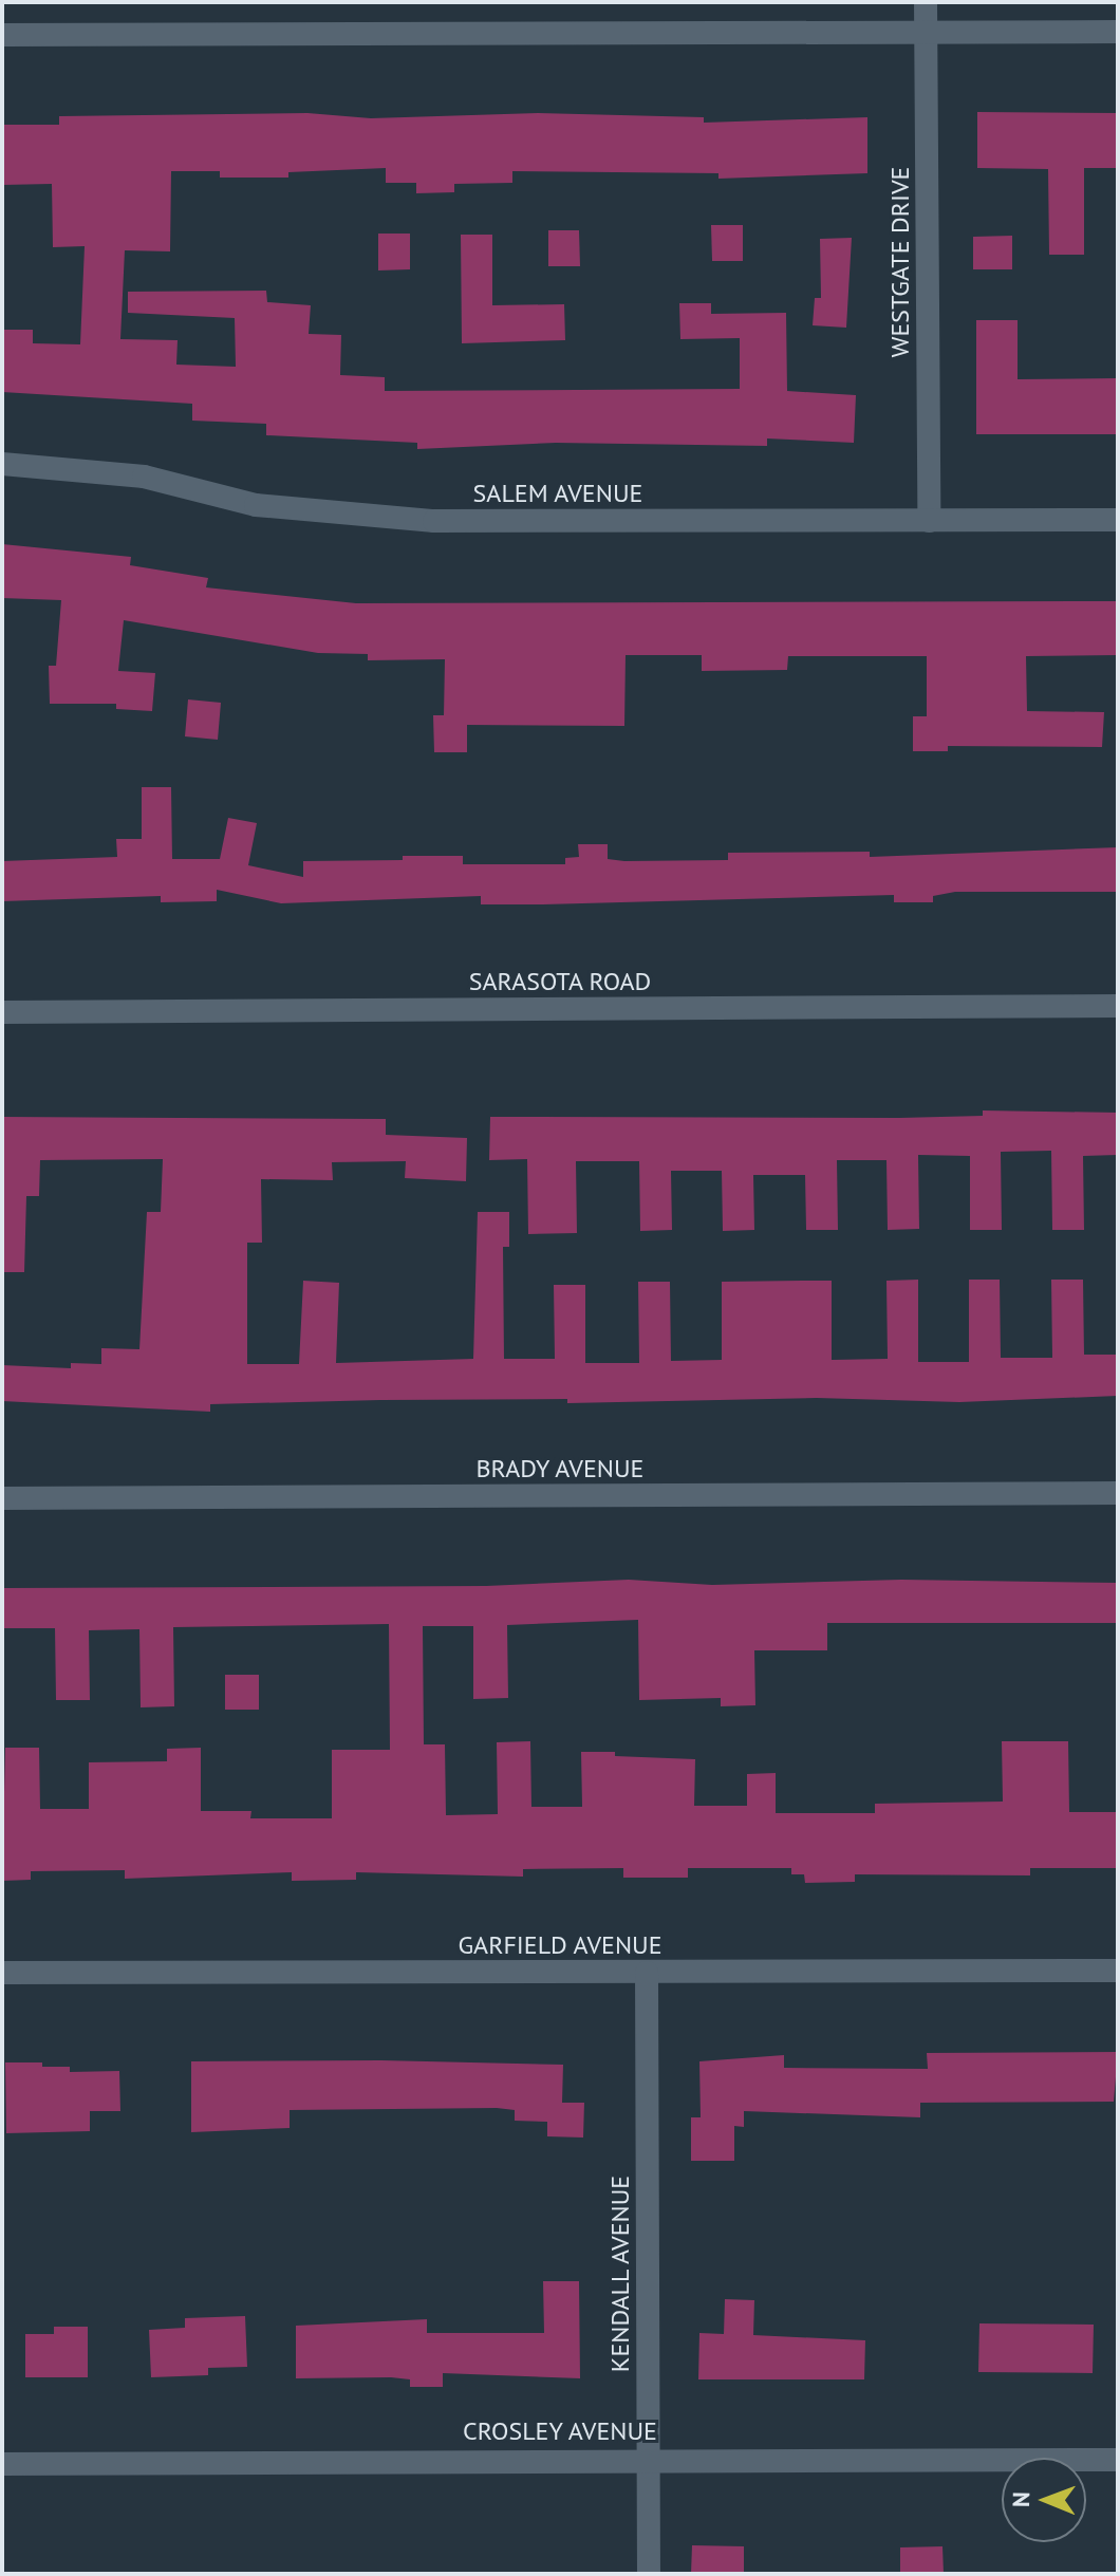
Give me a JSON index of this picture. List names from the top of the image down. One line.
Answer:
{"streets":{"street":["WESTGATE DRIVE","SALEM AVENUE","SARASOTA ROAD","BRADY AVENUE","GARFIELD AVENUE","KENDALL AVENUE","CROSLEY AVENUE"]},"crossings":[["WESTGATE DRIVE","SALEM AVENUE"],["GARFIELD AVENUE","KENDALL AVENUE"],["KENDALL AVENUE","CROSLEY AVENUE"]],"north":"left"}
